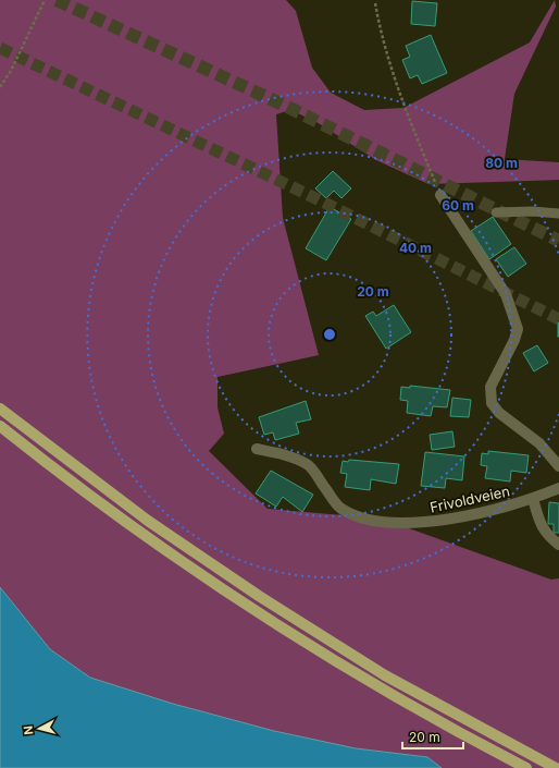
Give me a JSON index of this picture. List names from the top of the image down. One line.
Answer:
{"streets":{"street":["Frivoldveien"]},"scale_bar":"20 m","north":"left","rings":["80 m","60 m","40 m","20 m"]}
